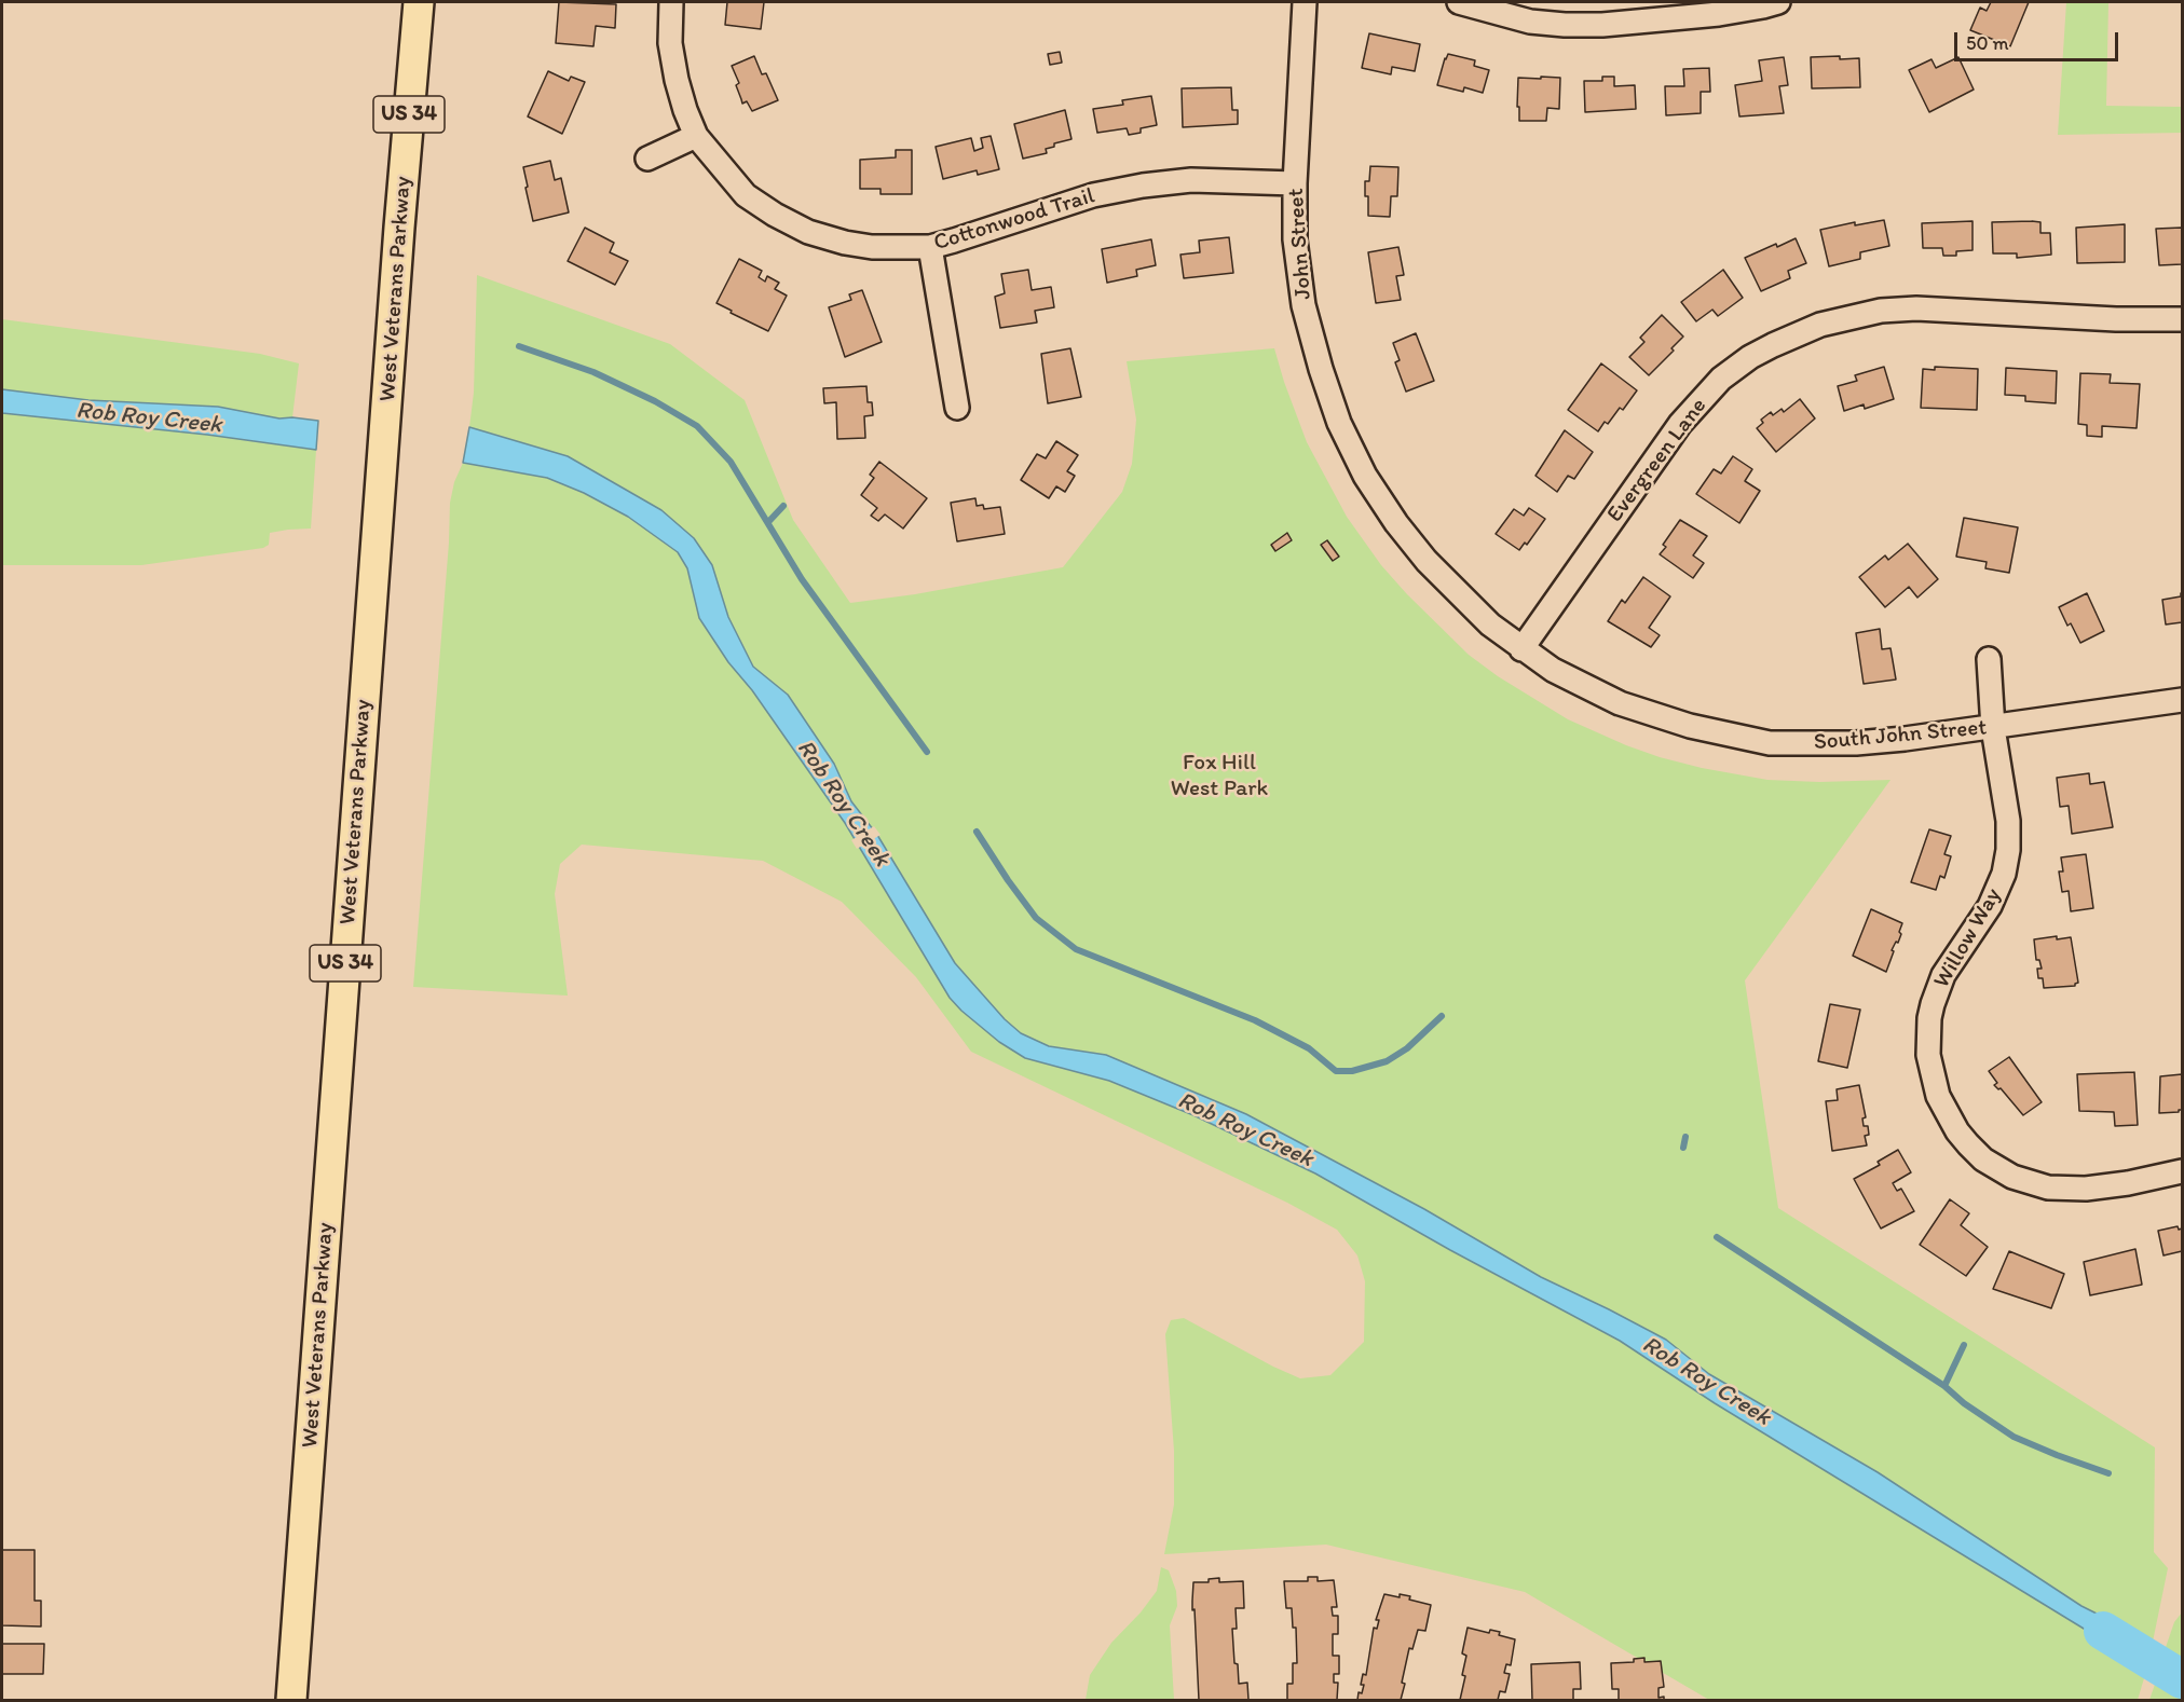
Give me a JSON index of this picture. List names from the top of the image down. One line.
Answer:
{"streets":{"main road":["US 34","West Veterans Parkway"],"street":["Cottonwood Trail","John Street","Evergreen Lane","South John Street","Willow Way"]},"crossings":[["Cottonwood Trail","John Street"],["John Street","South John Street"],["Evergreen Lane","South John Street"],["South John Street","Willow Way"]],"water":["Rob Roy Creek"],"parks":["Fox Hill West Park"],"scale_bar":"50 m"}
